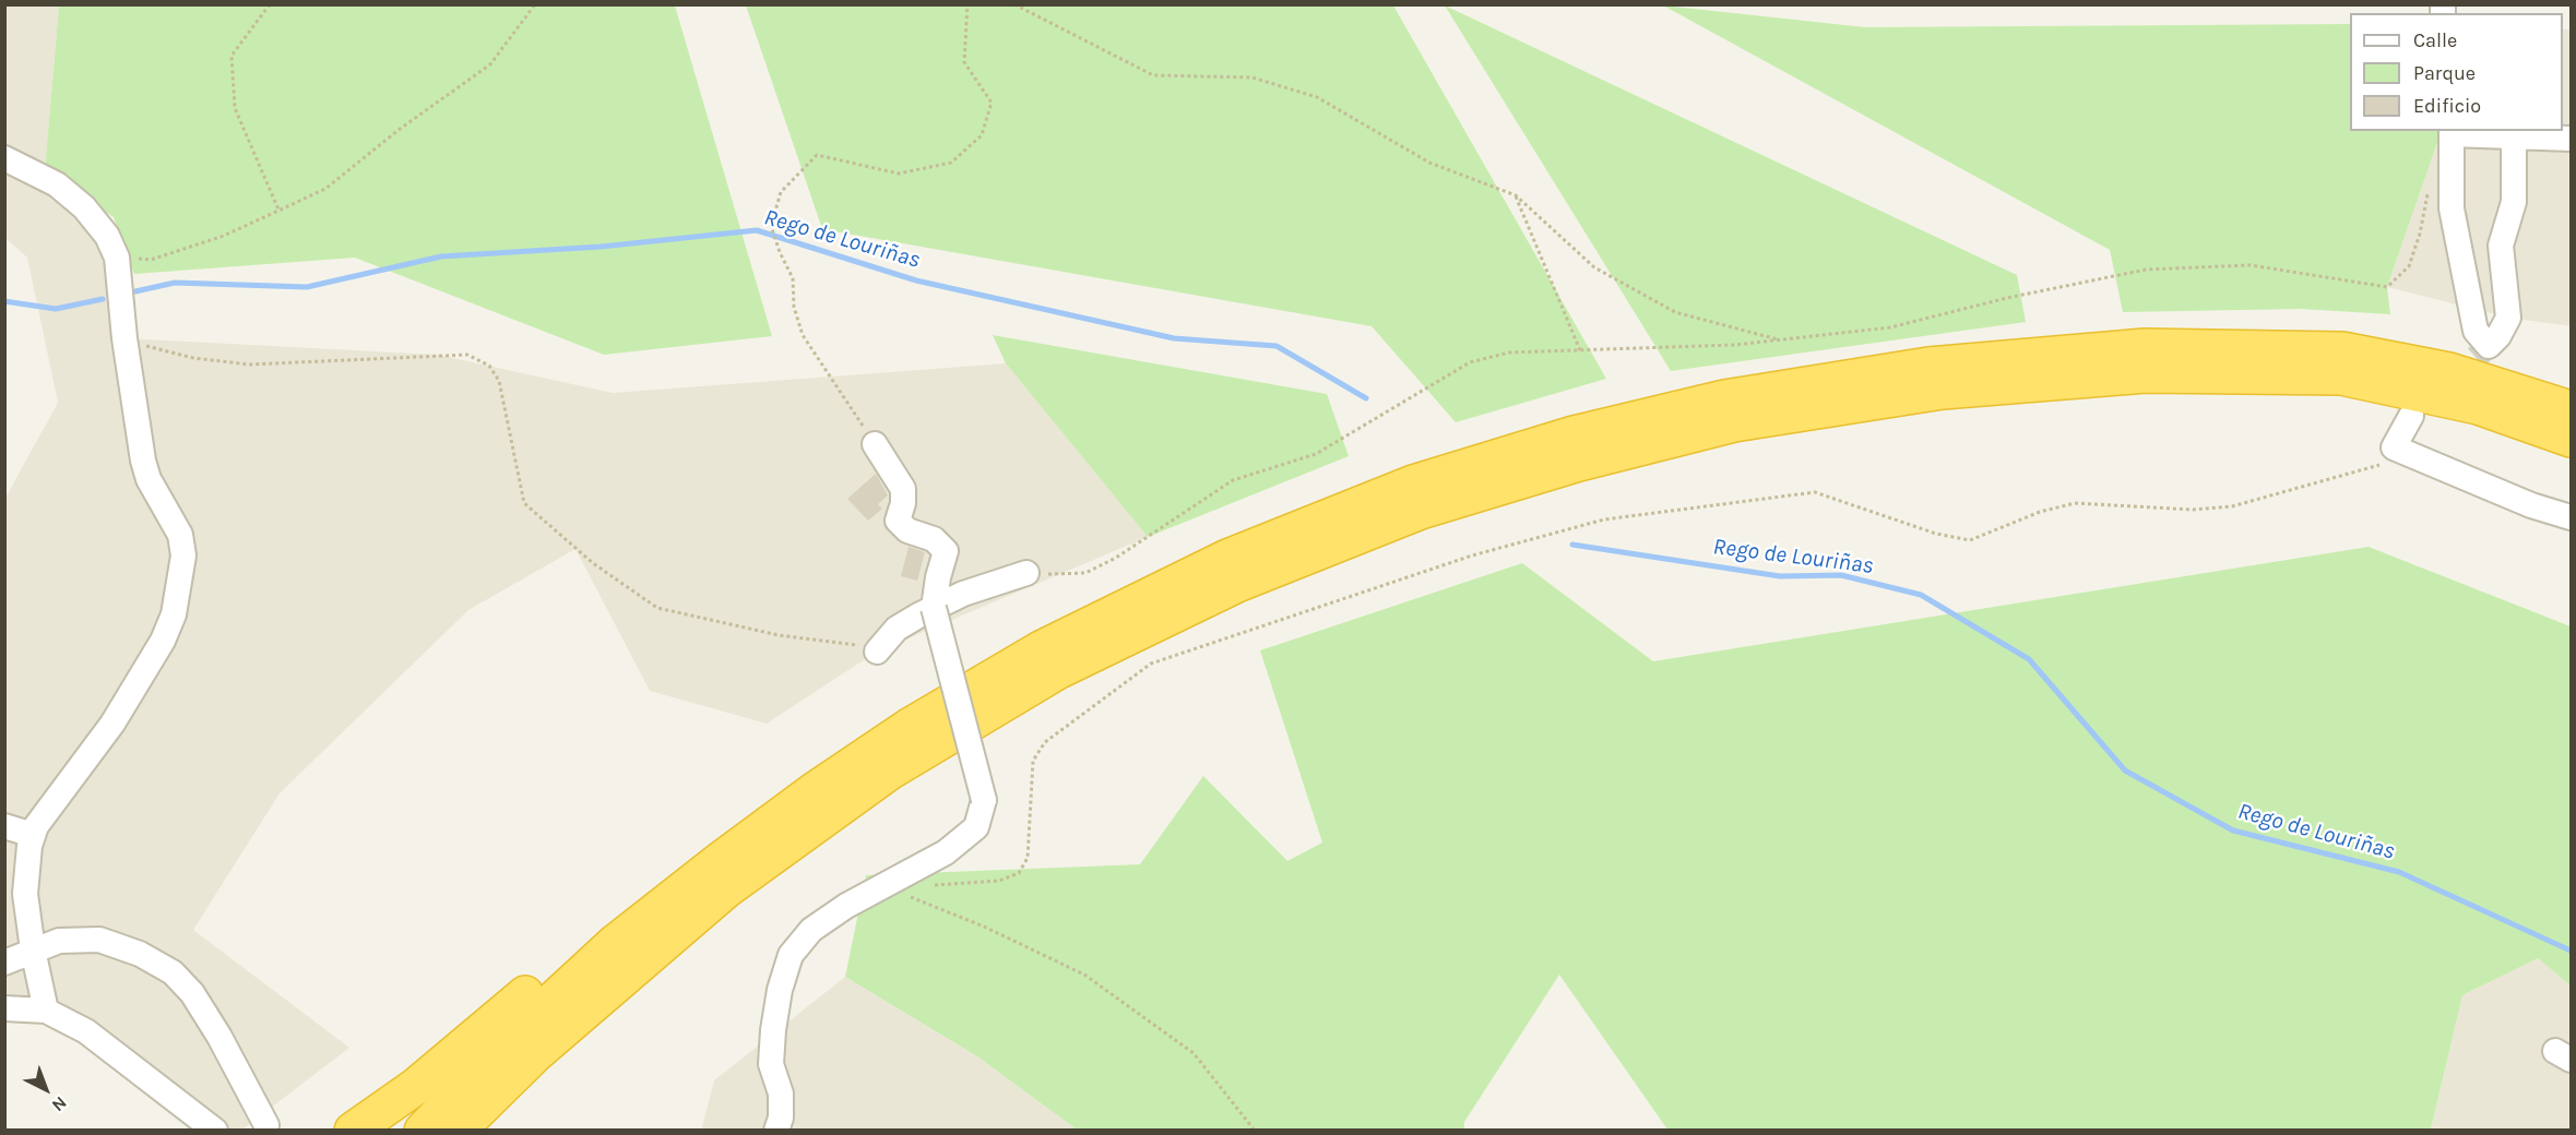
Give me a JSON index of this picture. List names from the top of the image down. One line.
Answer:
{"water":["Rego de Louriñas"],"legend":["Calle","Parque","Edificio"],"north":"bottom right"}
